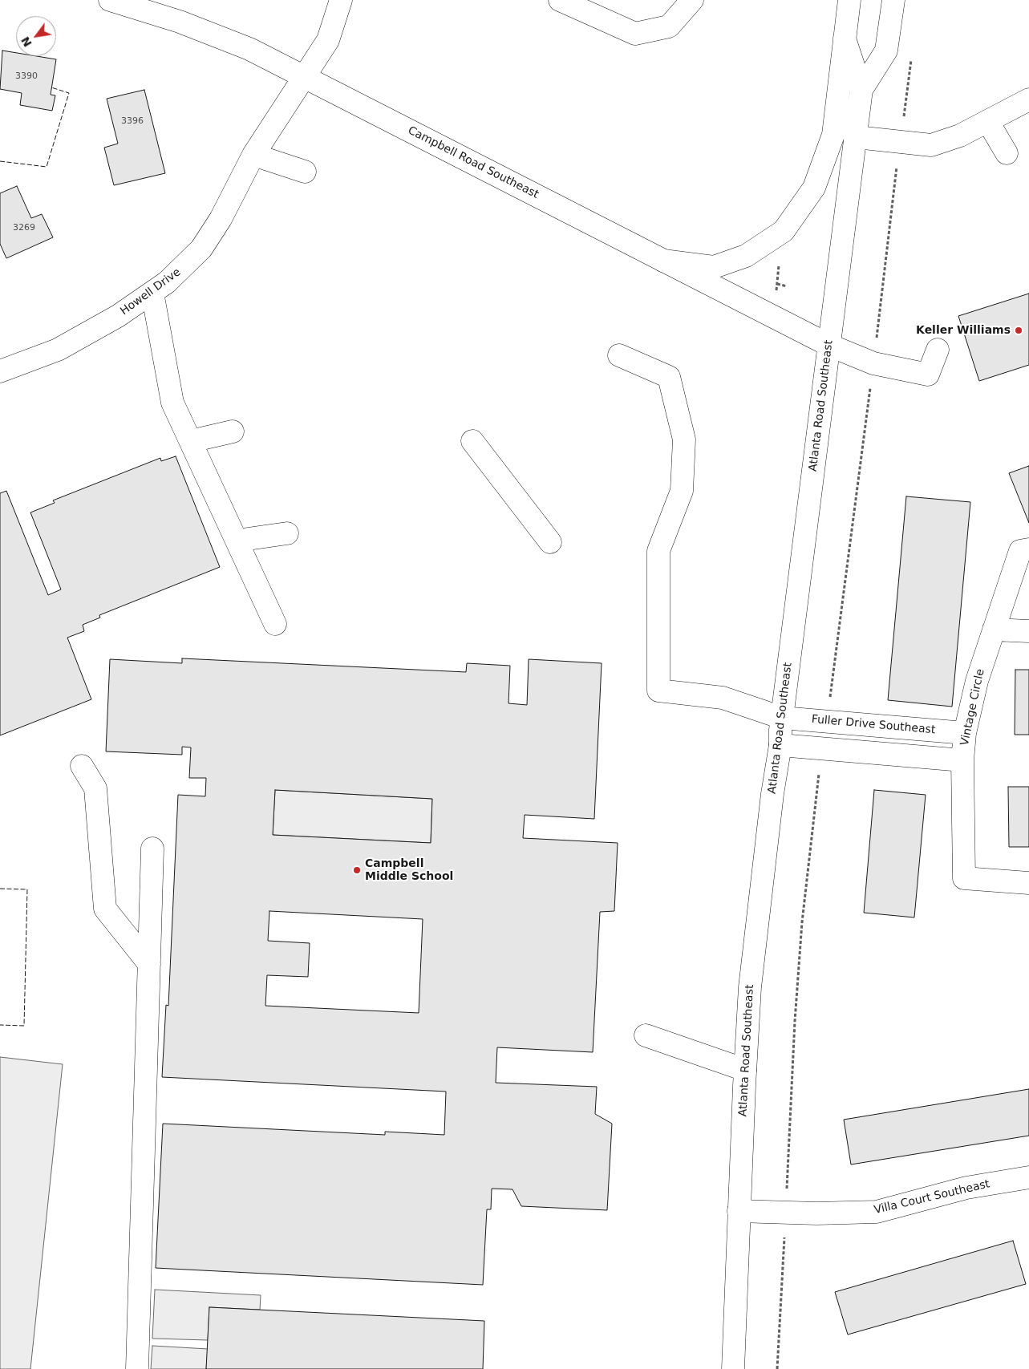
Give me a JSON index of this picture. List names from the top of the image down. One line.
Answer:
{"streets":{"street":["Campbell Road Southeast","Howell Drive","Atlanta Road Southeast","Vintage Circle","Fuller Drive Southeast","Villa Court Southeast"]},"crossings":[["Campbell Road Southeast","Howell Drive"],["Campbell Road Southeast","Atlanta Road Southeast"],["Atlanta Road Southeast","Fuller Drive Southeast"],["Atlanta Road Southeast","Villa Court Southeast"],["Vintage Circle","Fuller Drive Southeast"]],"places":["Keller Williams","Campbell Middle School"],"house_numbers":["3390","3396","3269"],"north":"bottom left"}
